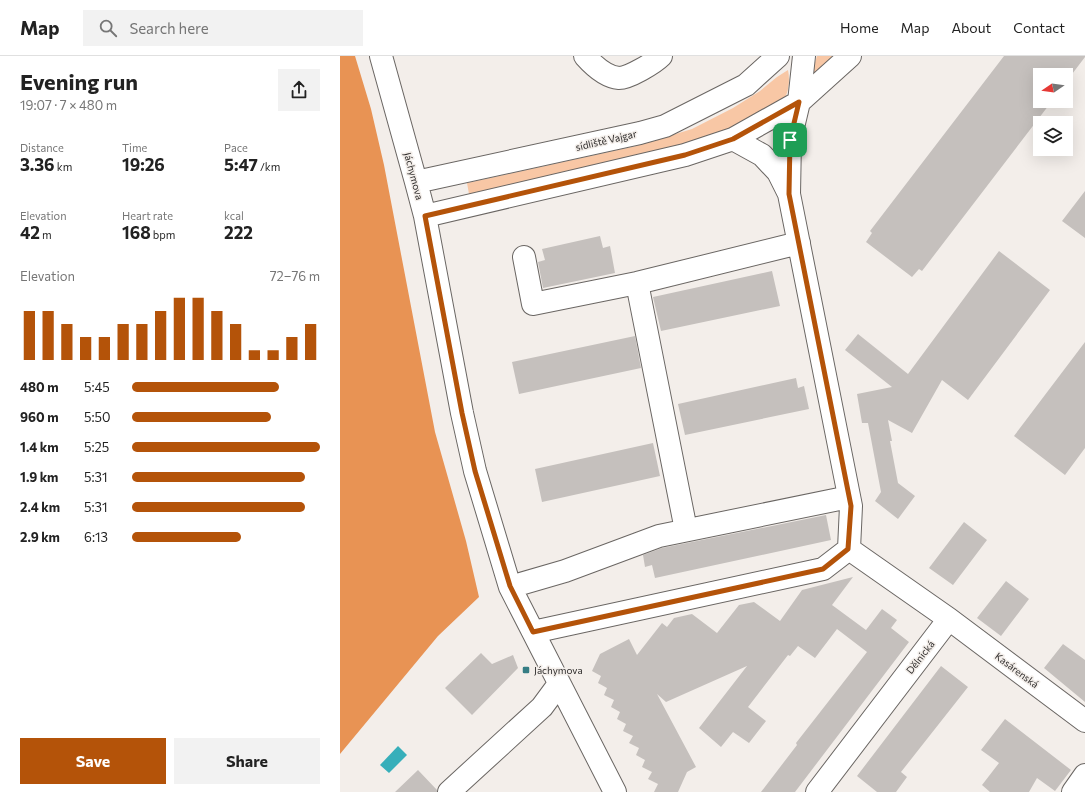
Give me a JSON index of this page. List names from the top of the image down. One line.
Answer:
{"streets":{"street":["sídliště Vajgar","Jáchymova","Dělnická","Kasárenská"]},"crossings":[["sídliště Vajgar","Jáchymova"],["Dělnická","Kasárenská"]],"places":{"transit":["Jáchymova"]},"north":"left","page":{"header":"Map","search":"Search here","nav":["Home","Map","About","Contact"],"heading":["Evening run","19:07 · 7 × 480 m"],"stats":[["Distance","3.36 km"],["Time","19:26"],["Pace","5:47 /km"],["Elevation","42 m"],["Heart rate","168 bpm"],["kcal","222"]],"chart":["Elevation","72–76 m"],"list":[{"name":"480 m","note":"5:45"},{"name":"960 m","note":"5:50"},{"name":"1.4 km","note":"5:25"},{"name":"1.9 km","note":"5:31"},{"name":"2.4 km","note":"5:31"},{"name":"2.9 km","note":"6:13"}],"buttons":["Save","Share"]}}
